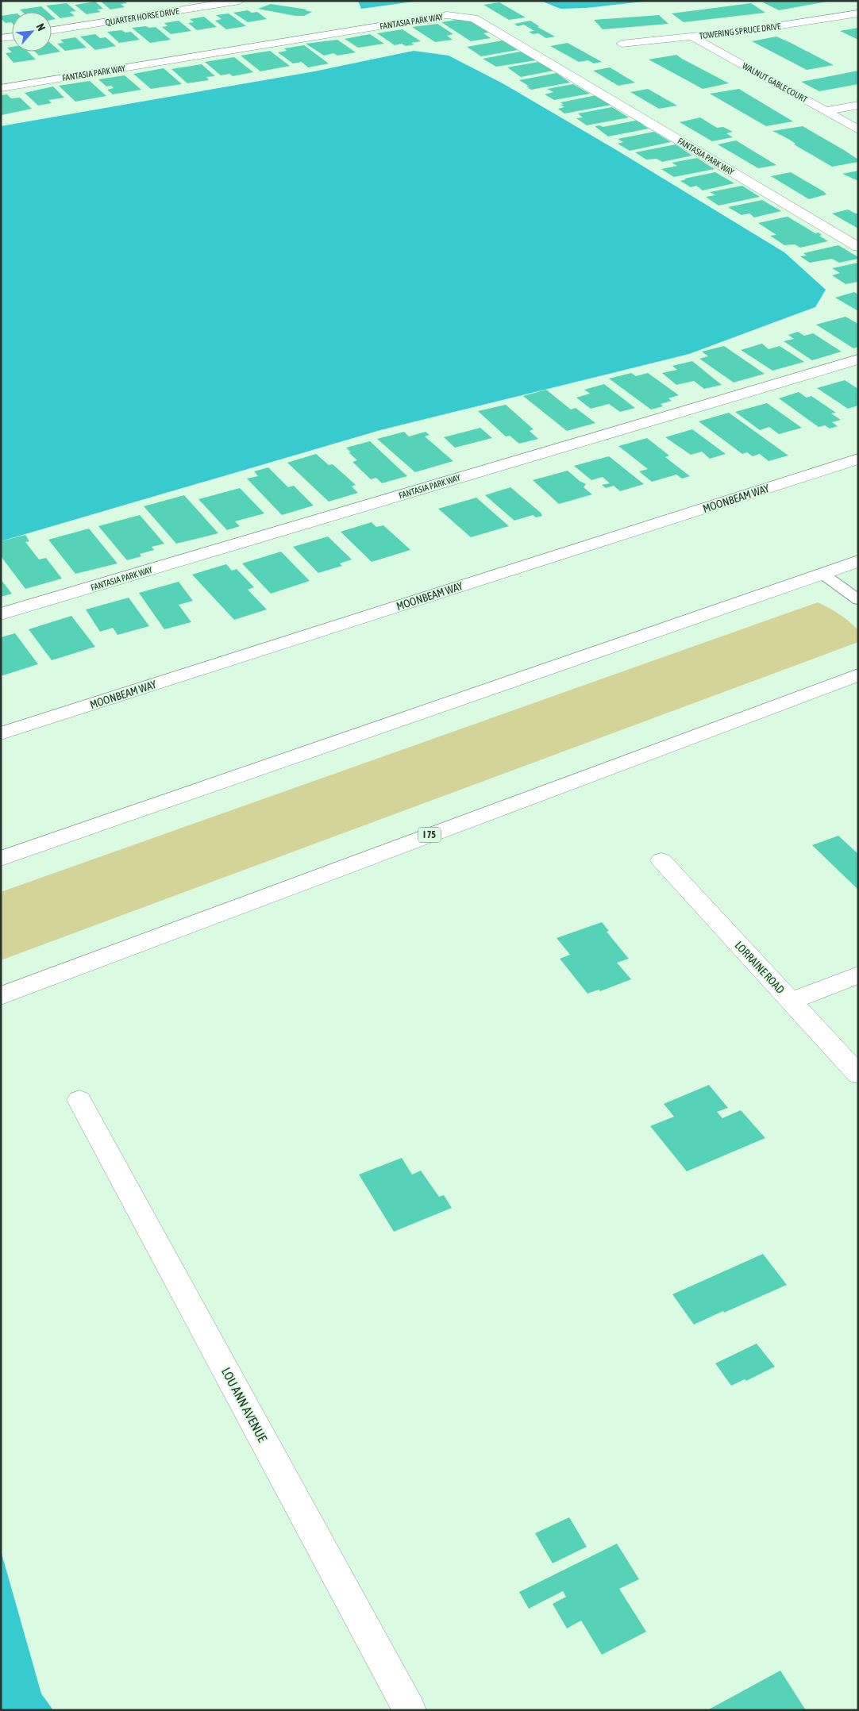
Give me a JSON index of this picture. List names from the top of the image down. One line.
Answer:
{"streets":{"main road":["QUARTER HORSE DRIVE","FANTASIA PARK WAY","TOWERING SPRUCE DRIVE","WALNUT GABLE COURT","MOONBEAM WAY","I 75","LORRAINE ROAD","LOU ANN AVENUE"]},"crossings":[["TOWERING SPRUCE DRIVE","WALNUT GABLE COURT"]],"north":"top right"}
